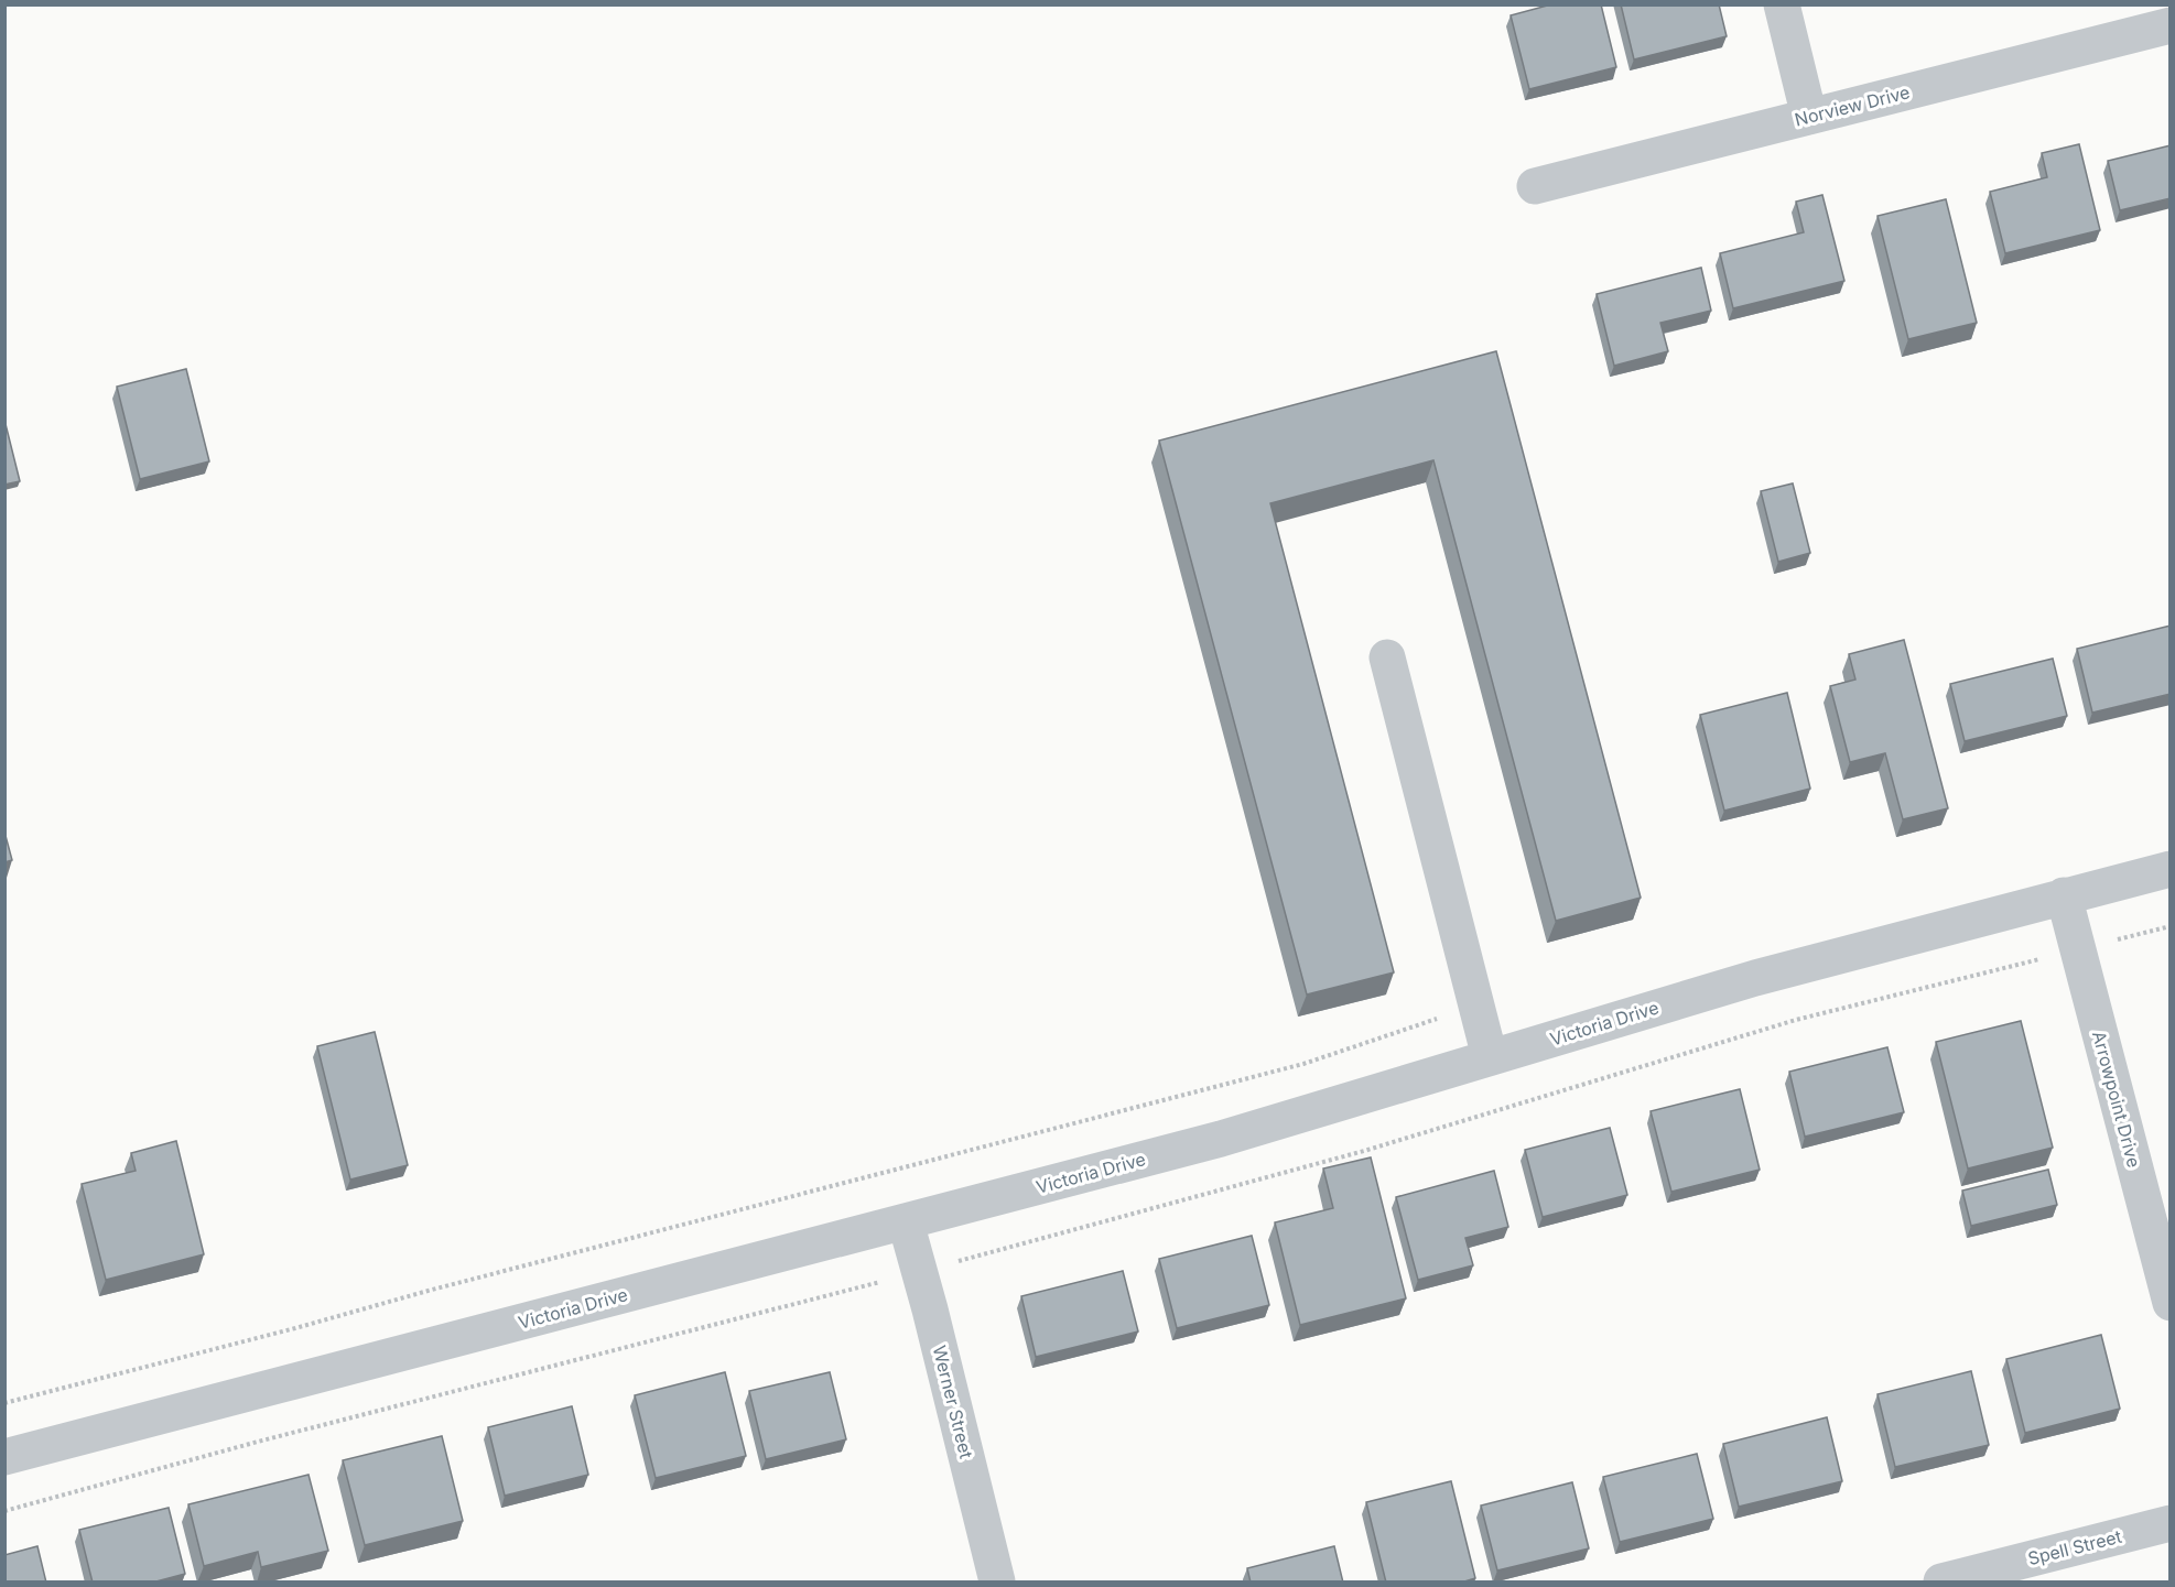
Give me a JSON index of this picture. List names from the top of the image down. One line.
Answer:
{"streets":{"street":["Norview Drive","Victoria Drive","Arrowpoint Drive","Werner Street","Spell Street"]},"crossings":[["Victoria Drive","Arrowpoint Drive"],["Victoria Drive","Werner Street"]]}
